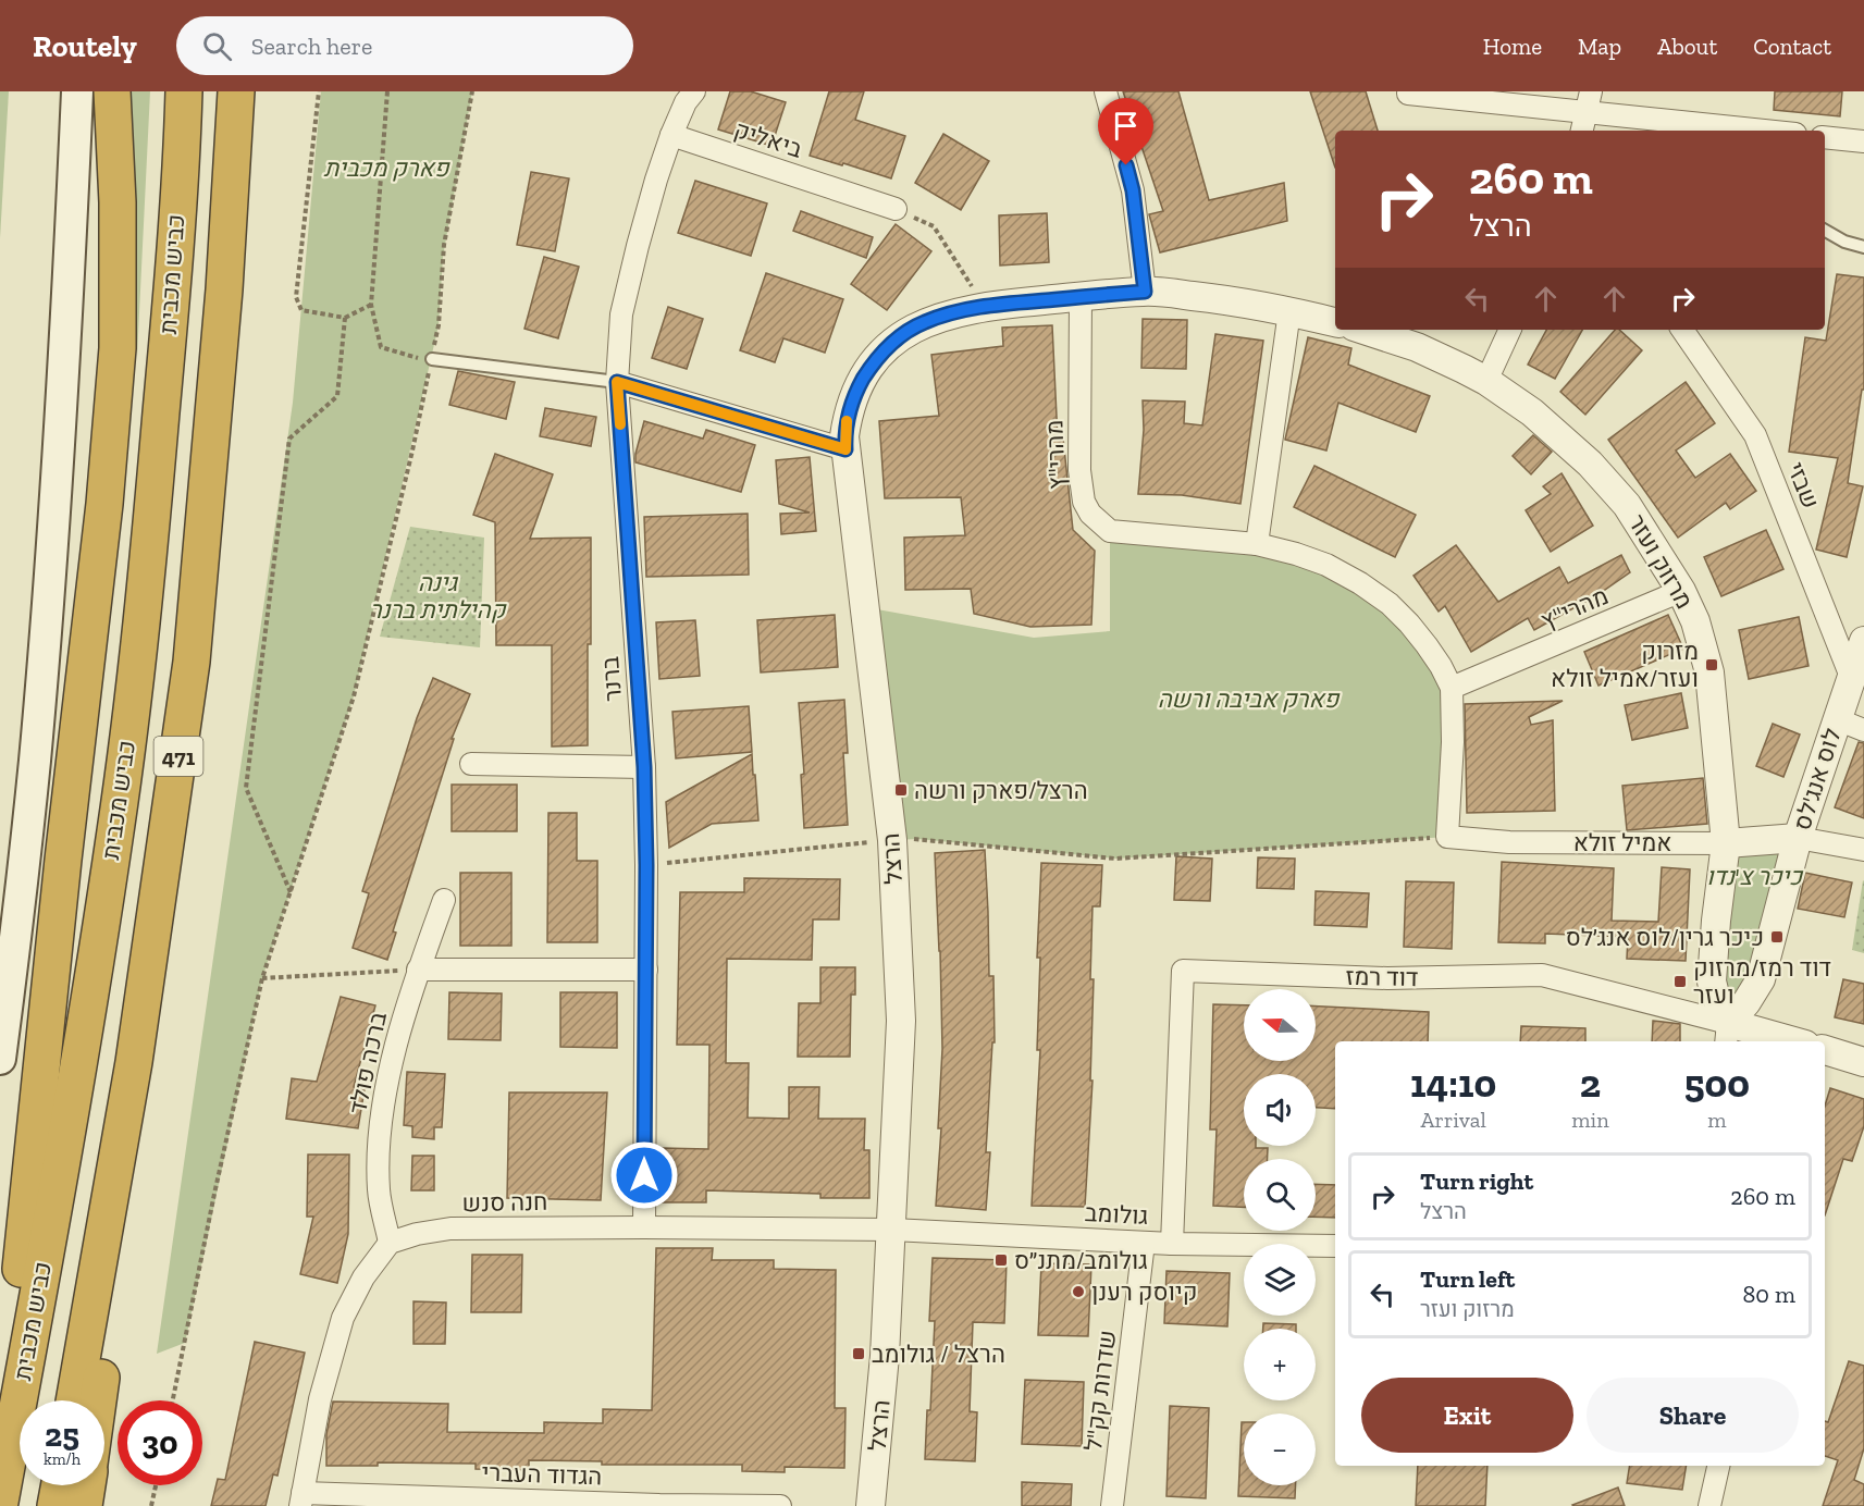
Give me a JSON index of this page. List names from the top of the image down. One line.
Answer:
{"streets":{"highway":["כביש מכבית","471"],"street":["ביאליק","מהרי\"ץ","שבזי","מרזוק ועזר","ברנר","לוס אנג'לס","אמיל זולא","הרצל","דוד רמז","ברכה פולד","חנה סנש","גולומב","שדרות קק\"ל","הגדוד העברי"]},"crossings":[["ביאליק","ברנר"],["מהרי\"ץ","מרזוק ועזר"],["מהרי\"ץ","אמיל זולא"],["שבזי","לוס אנג'לס"],["מרזוק ועזר","לוס אנג'לס"],["מרזוק ועזר","אמיל זולא"],["מרזוק ועזר","דוד רמז"],["ברנר","חנה סנש"],["לוס אנג'לס","אמיל זולא"],["לוס אנג'לס","דוד רמז"],["הרצל","חנה סנש"],["הרצל","גולומב"],["דוד רמז","גולומב"],["ברכה פולד","חנה סנש"],["חנה סנש","גולומב"],["גולומב","שדרות קק\"ל"]],"parks":["פארק מכבית","גינה קהילתית ברנר","פארק אביבה ורשה","כיכר צ'נדו"],"places":{"transit":["מזרוק ועזר/אמיל זולא","הרצל/פארק ורשה","כיכר גרין/לוס אנג׳לס","דוד רמז/מרזוק ועזר","גולומב/מתנ״ס","הרצל / גולומב"],"other":["קיוסק רענן"]},"north":"left","page":{"header":"Routely","search":"Search here","nav":["Home","Map","About","Contact"],"turn":["260 m","הרצל"],"map_buttons":["+","−"],"eta":["14:10","Arrival","2","min","500","m"],"list":[{"name":"Turn right","note":"הרצל","value":"260 m"},{"name":"Turn left","note":"מרזוק ועזר","value":"80 m"}],"buttons":["Exit","Share"],"speed":"25 km/h","limit":"30"}}
